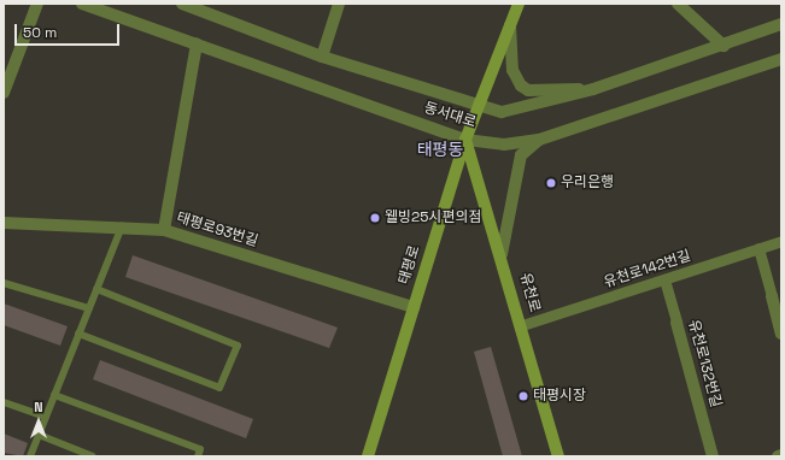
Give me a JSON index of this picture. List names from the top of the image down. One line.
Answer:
{"streets":{"main road":["태평로","유천로"],"street":["동서대로","태평로93번길","유천로142번길","유천로132번길"]},"crossings":[["동서대로","태평로"],["동서대로","유천로"],["태평로93번길","태평로"],["태평로","유천로"],["유천로142번길","유천로"],["유천로142번길","유천로132번길"]],"districts":["태평동"],"places":["우리은행","웰빙25시편의점","태평시장"],"scale_bar":"50 m","north":"top"}
